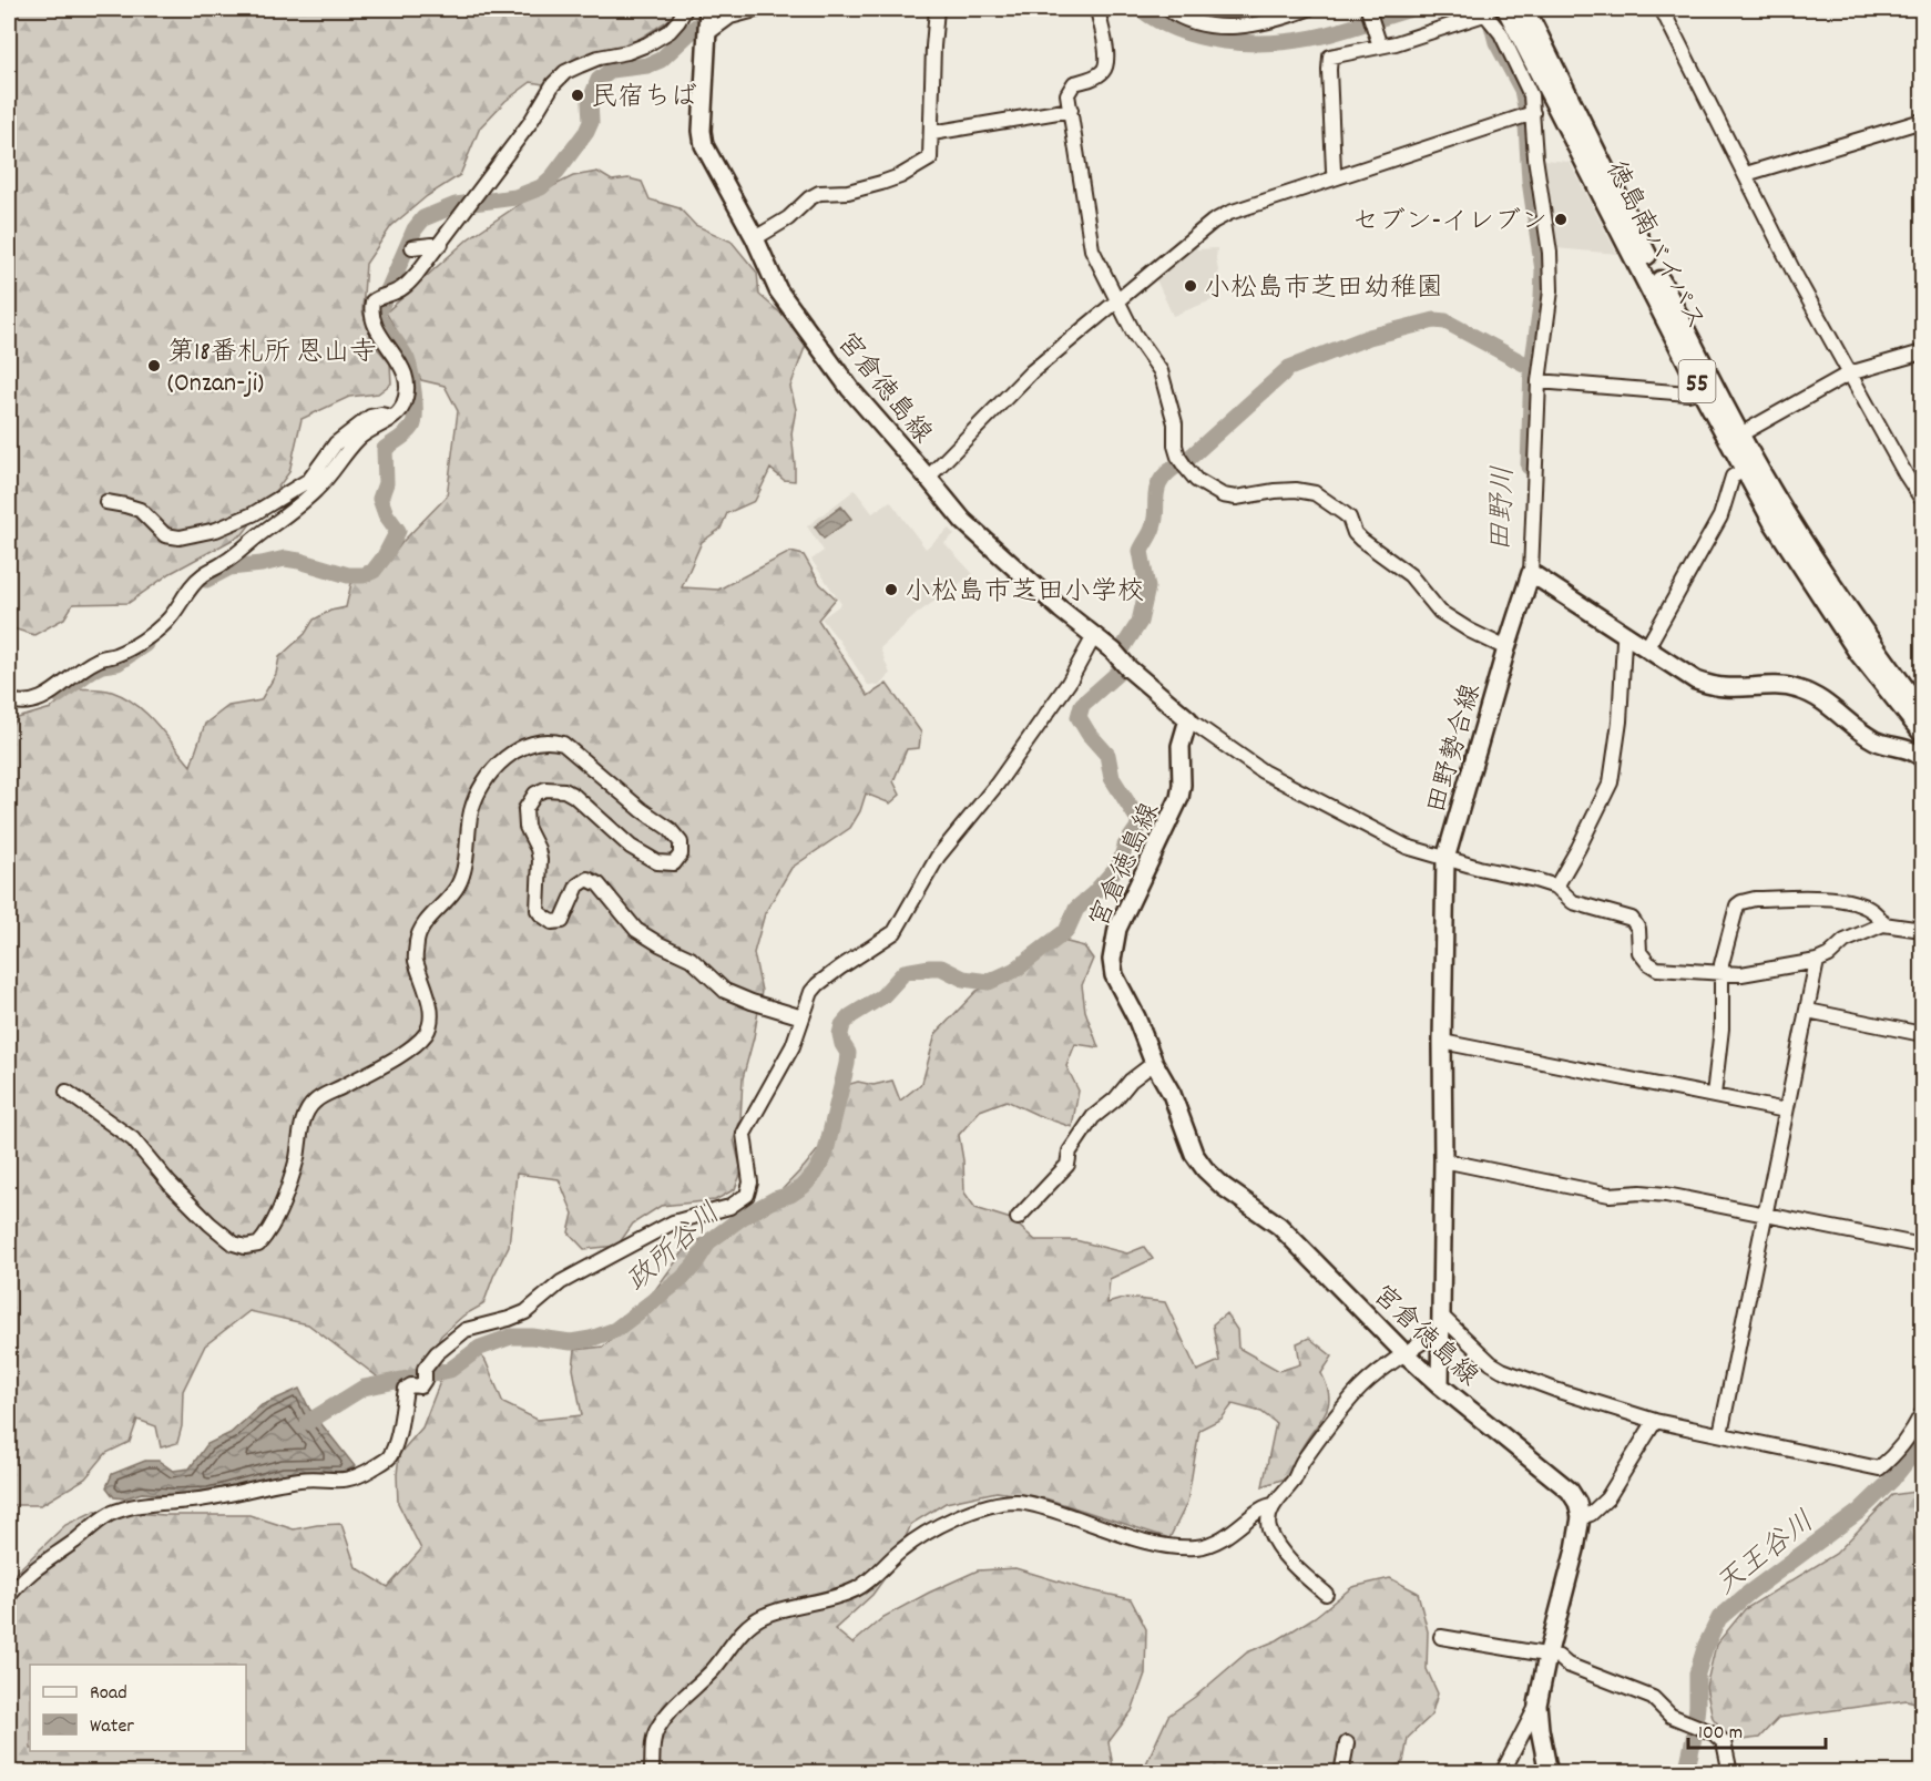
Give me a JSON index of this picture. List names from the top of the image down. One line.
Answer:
{"streets":{"highway":["徳島南バイパス","55"],"main road":["宮倉徳島線","田野勢合線"]},"crossings":[["宮倉徳島線","田野勢合線"]],"water":["田野川","政所谷川","天王谷川"],"places":["民宿ちば","セブン-イレブン","小松島市芝田幼稚園","第18番札所 恩山寺 (Onzan-ji)","小松島市芝田小学校"],"legend":["Road","Water"],"scale_bar":"100 m"}
